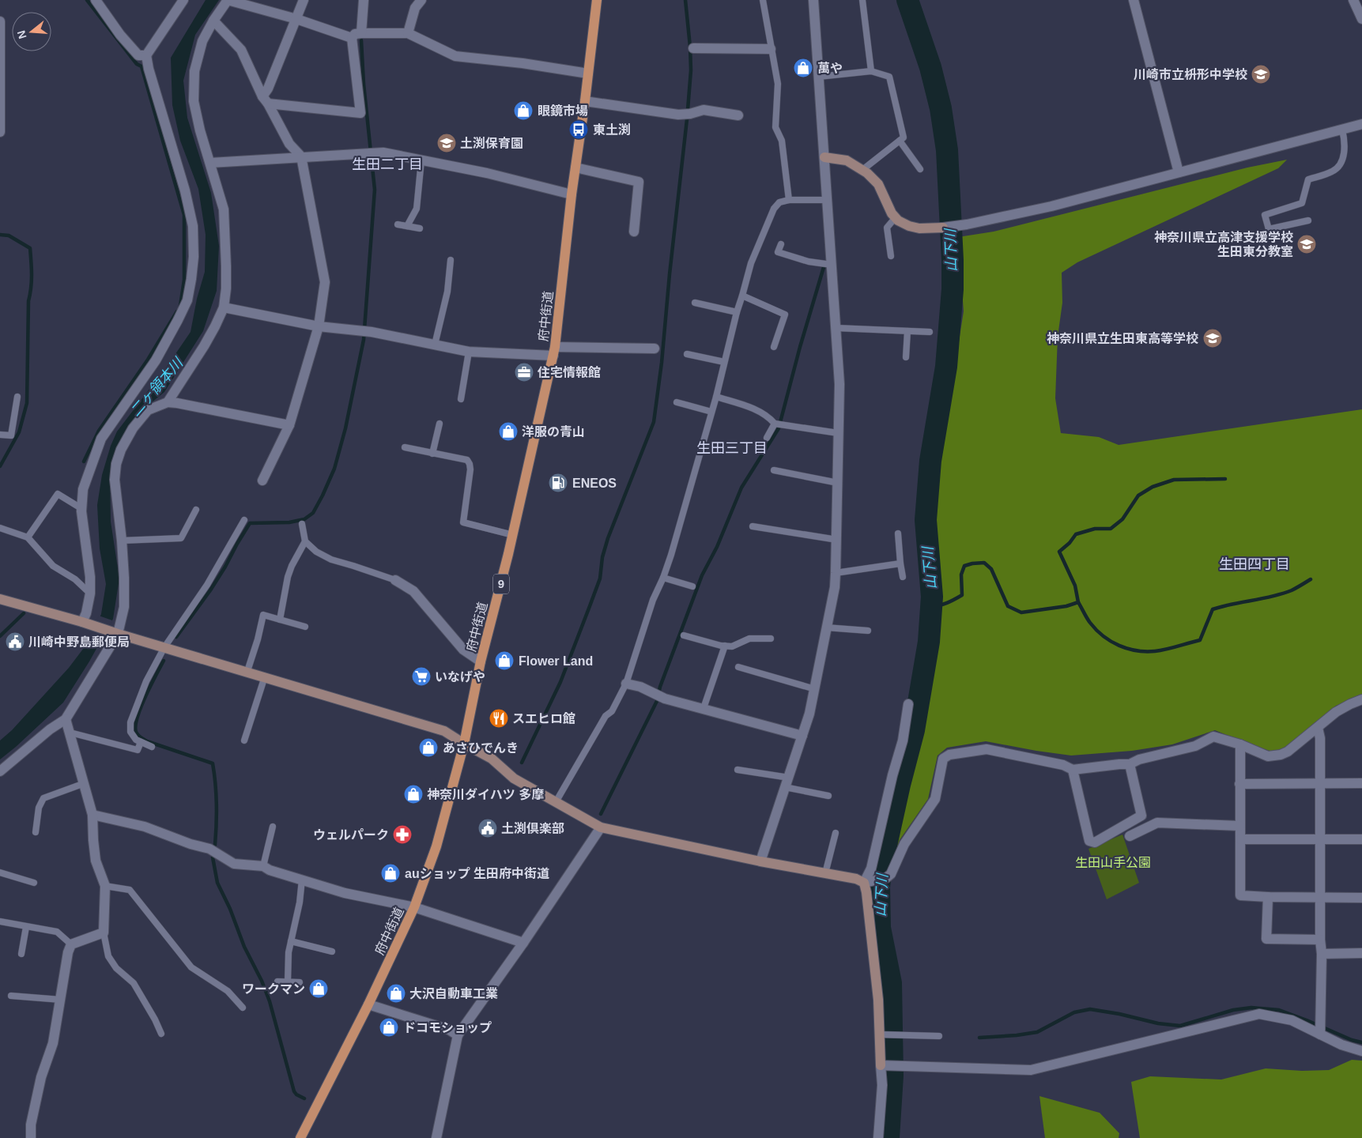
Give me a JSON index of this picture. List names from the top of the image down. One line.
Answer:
{"streets":{"main road":["府中街道","9"]},"districts":["生田二丁目","生田三丁目","生田四丁目"],"water":["山下川","二ヶ領本川"],"parks":["生田山手公園"],"places":{"shop":["萬や","眼鏡市場","洋服の青山","Flower Land","あさひでんき","神奈川ダイハツ 多摩","auショップ 生田府中街道","ワークマン","大沢自動車工業","ドコモショップ"],"school or university":["川崎市立枡形中学校","土渕保育園","神奈川県立高津支援学校 生田東分教室","神奈川県立生田東高等学校"],"bus stop":["東土渕"],"office":["住宅情報館"],"fuel station":["ENEOS"],"public building":["川崎中野島郵便局","土渕倶楽部"],"supermarket":["いなげや"],"restaurant":["スエヒロ館"],"pharmacy":["ウェルパーク"]},"north":"left"}
